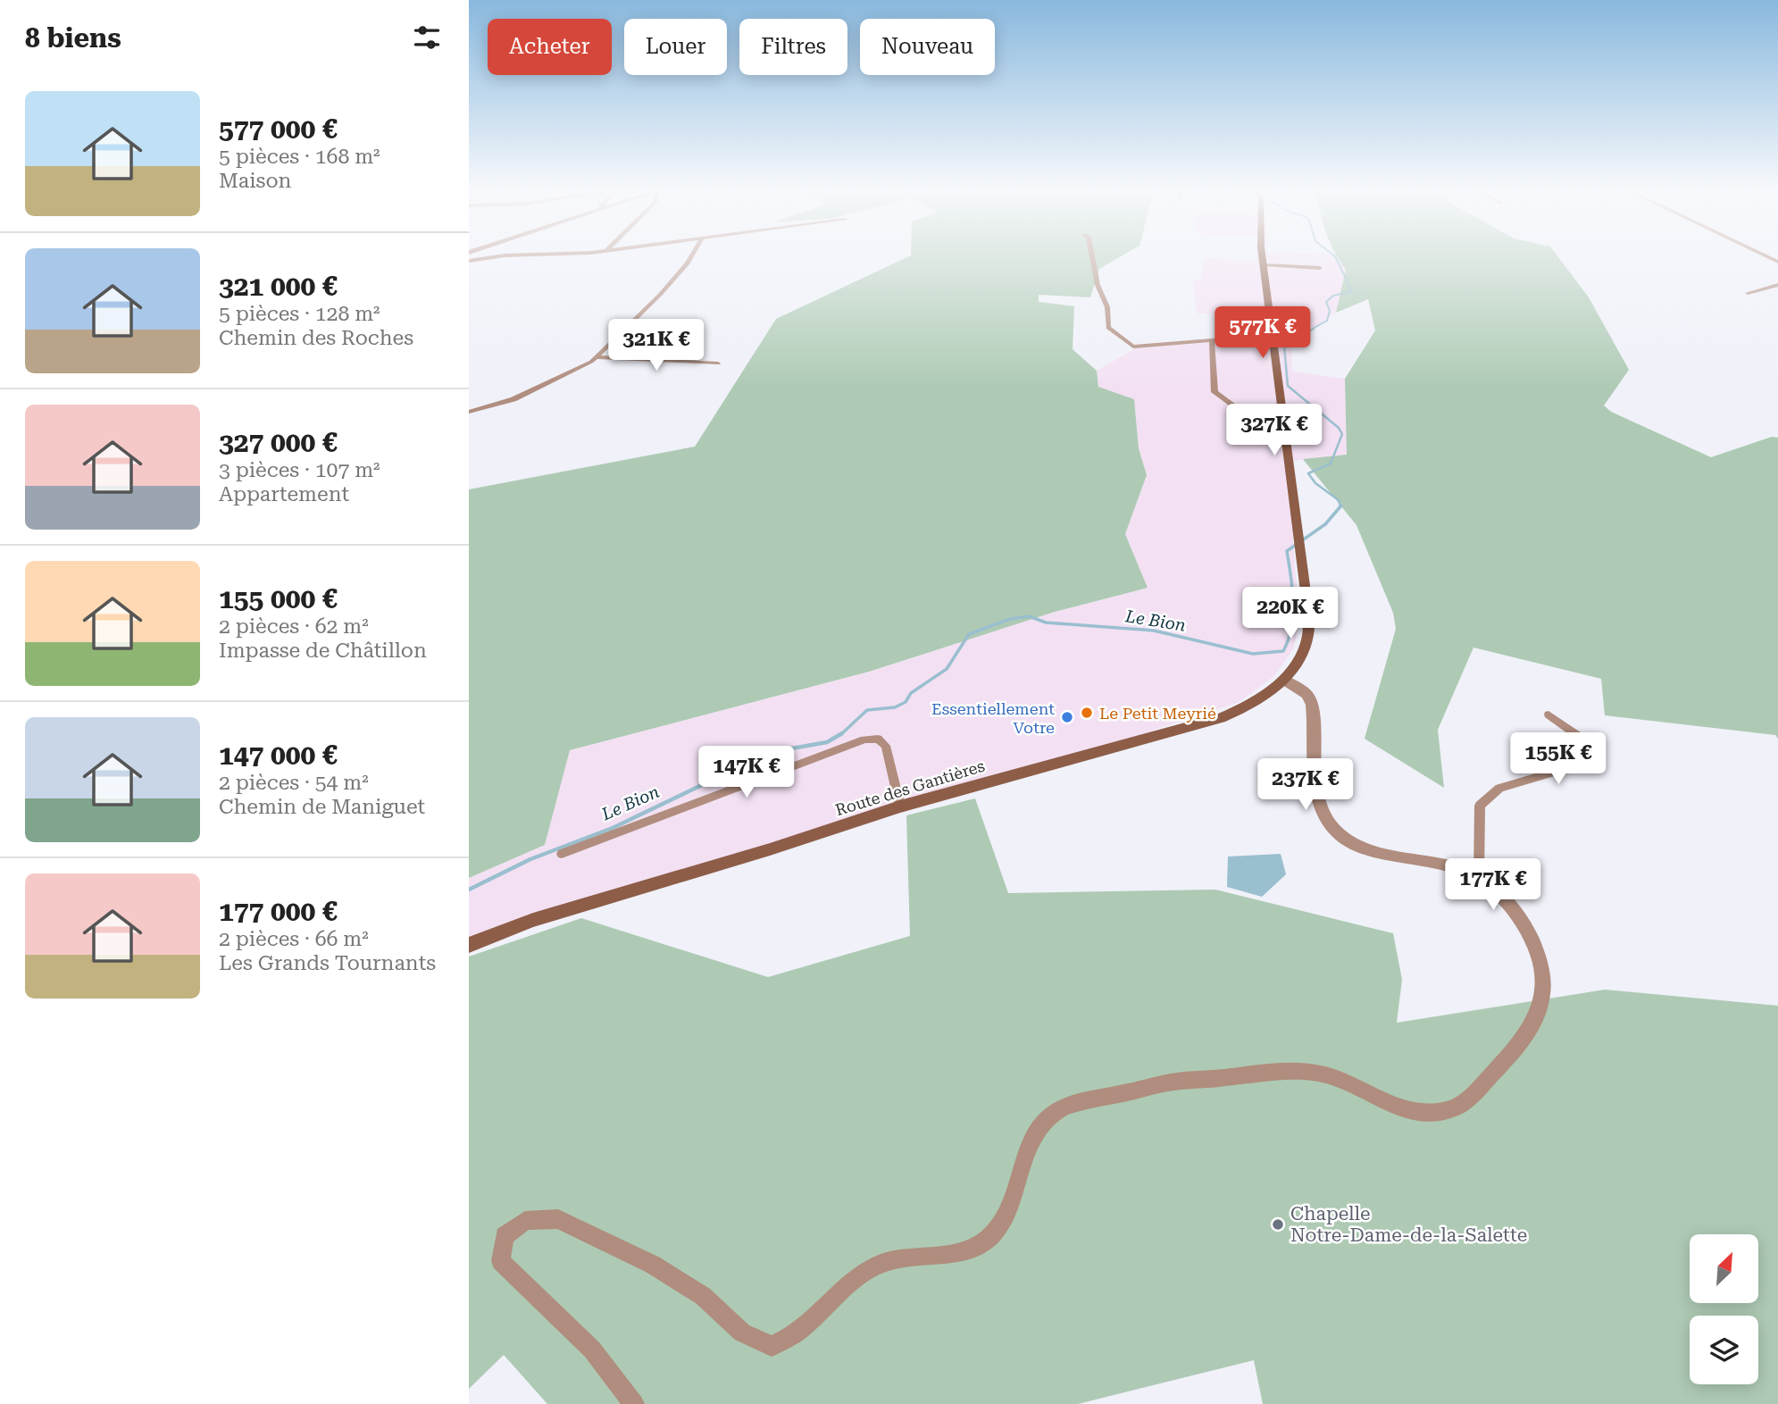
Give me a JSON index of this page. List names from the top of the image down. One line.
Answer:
{"streets":{"main road":["Route des Gantières"]},"water":["Le Bion"],"places":["Le Petit Meyrié","Essentiellement Votre","Chapelle Notre-Dame-de-la-Salette"],"north":"top right","page":{"heading":"8 biens","chip":["Acheter","Louer","Filtres","Nouveau"],"list":[{"name":"577 000 €","note":"5 pièces · 168 m² · Maison"},{"name":"321 000 €","note":"5 pièces · 128 m² · Chemin des Roches"},{"name":"327 000 €","note":"3 pièces · 107 m² · Appartement"},{"name":"155 000 €","note":"2 pièces · 62 m² · Impasse de Châtillon"},{"name":"147 000 €","note":"2 pièces · 54 m² · Chemin de Maniguet"},{"name":"177 000 €","note":"2 pièces · 66 m² · Les Grands Tournants"}],"price":["577K €","321K €","327K €","220K €","155K €","147K €","237K €","177K €"]}}
